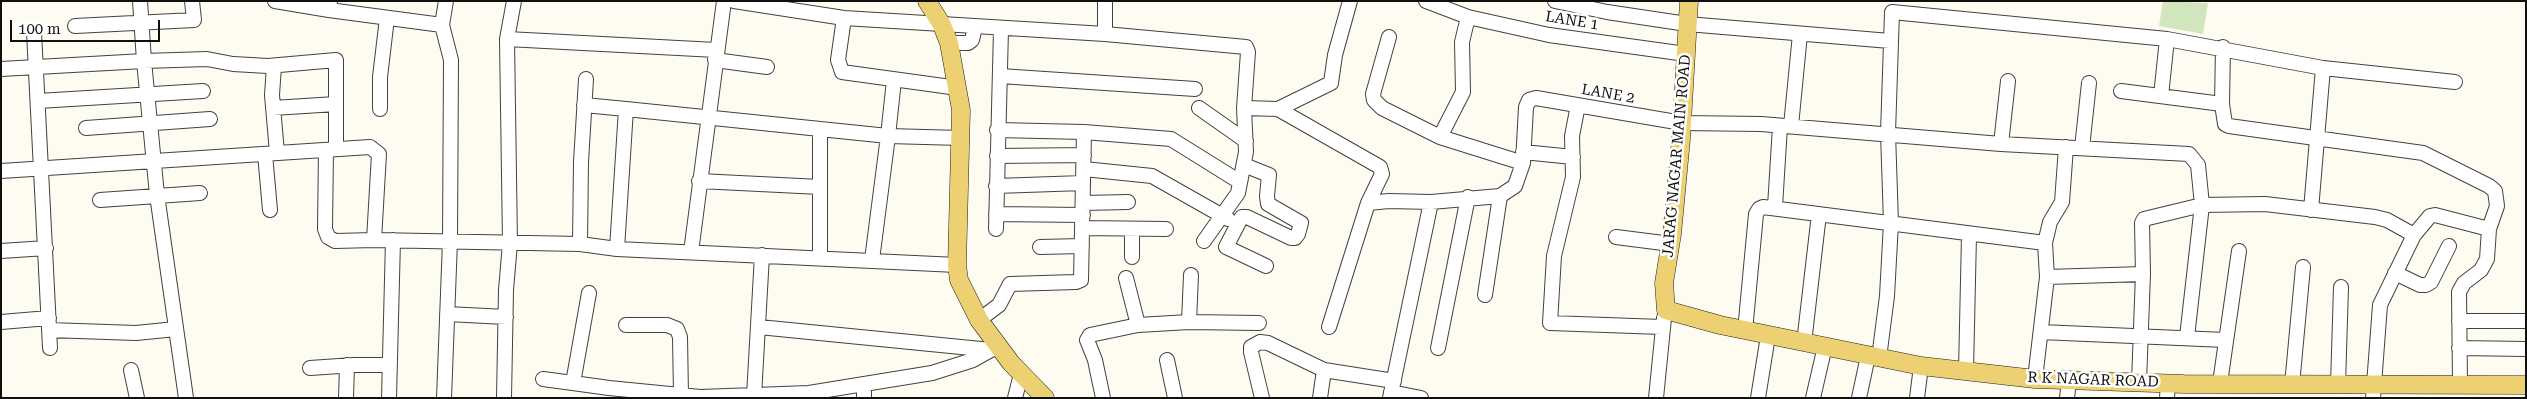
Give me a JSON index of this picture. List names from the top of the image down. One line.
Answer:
{"streets":{"main road":["JARAG NAGAR MAIN ROAD","R K NAGAR ROAD"],"street":["LANE 1","LANE 2"]},"crossings":[["LANE 1","JARAG NAGAR MAIN ROAD"],["LANE 2","JARAG NAGAR MAIN ROAD"],["JARAG NAGAR MAIN ROAD","R K NAGAR ROAD"]],"scale_bar":"100 m"}
